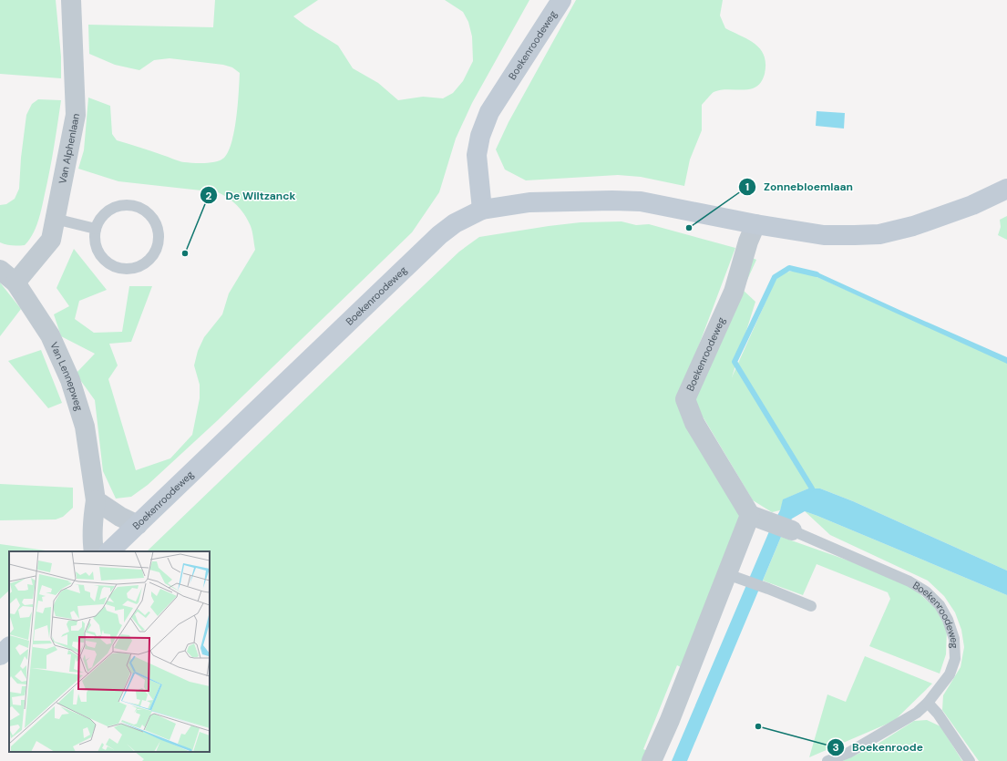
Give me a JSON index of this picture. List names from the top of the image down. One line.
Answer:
{"streets":{"main road":["Boekenroodeweg"],"street":["Van Alphenlaan","Van Lennepweg"]},"crossings":[["Van Alphenlaan","Van Lennepweg"]],"places":["Zonnebloemlaan","De Wiltzanck","Boekenroode"]}
